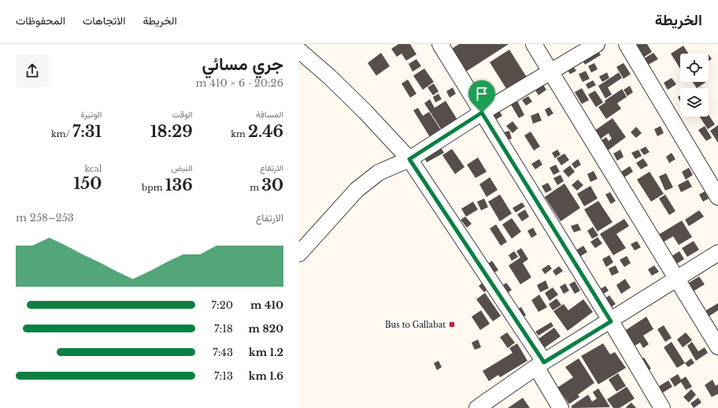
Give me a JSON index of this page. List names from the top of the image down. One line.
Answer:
{"places":{"transit":["Bus to Gallabat"]},"page":{"header":"الخريطة","nav":["الخريطة","الاتجاهات","المحفوظات"],"heading":["جري مسائي","20:26 · 6 × 410 m"],"stats":[["المسافة","2.46 km"],["الوقت","18:29"],["الوتيرة","7:31 /km"],["الارتفاع","30 m"],["النبض","136 bpm"],["kcal","150"]],"chart":["الارتفاع","253–258 m"],"list":[{"name":"410 m","note":"7:20"},{"name":"820 m","note":"7:18"},{"name":"1.2 km","note":"7:43"},{"name":"1.6 km","note":"7:13"}]}}
